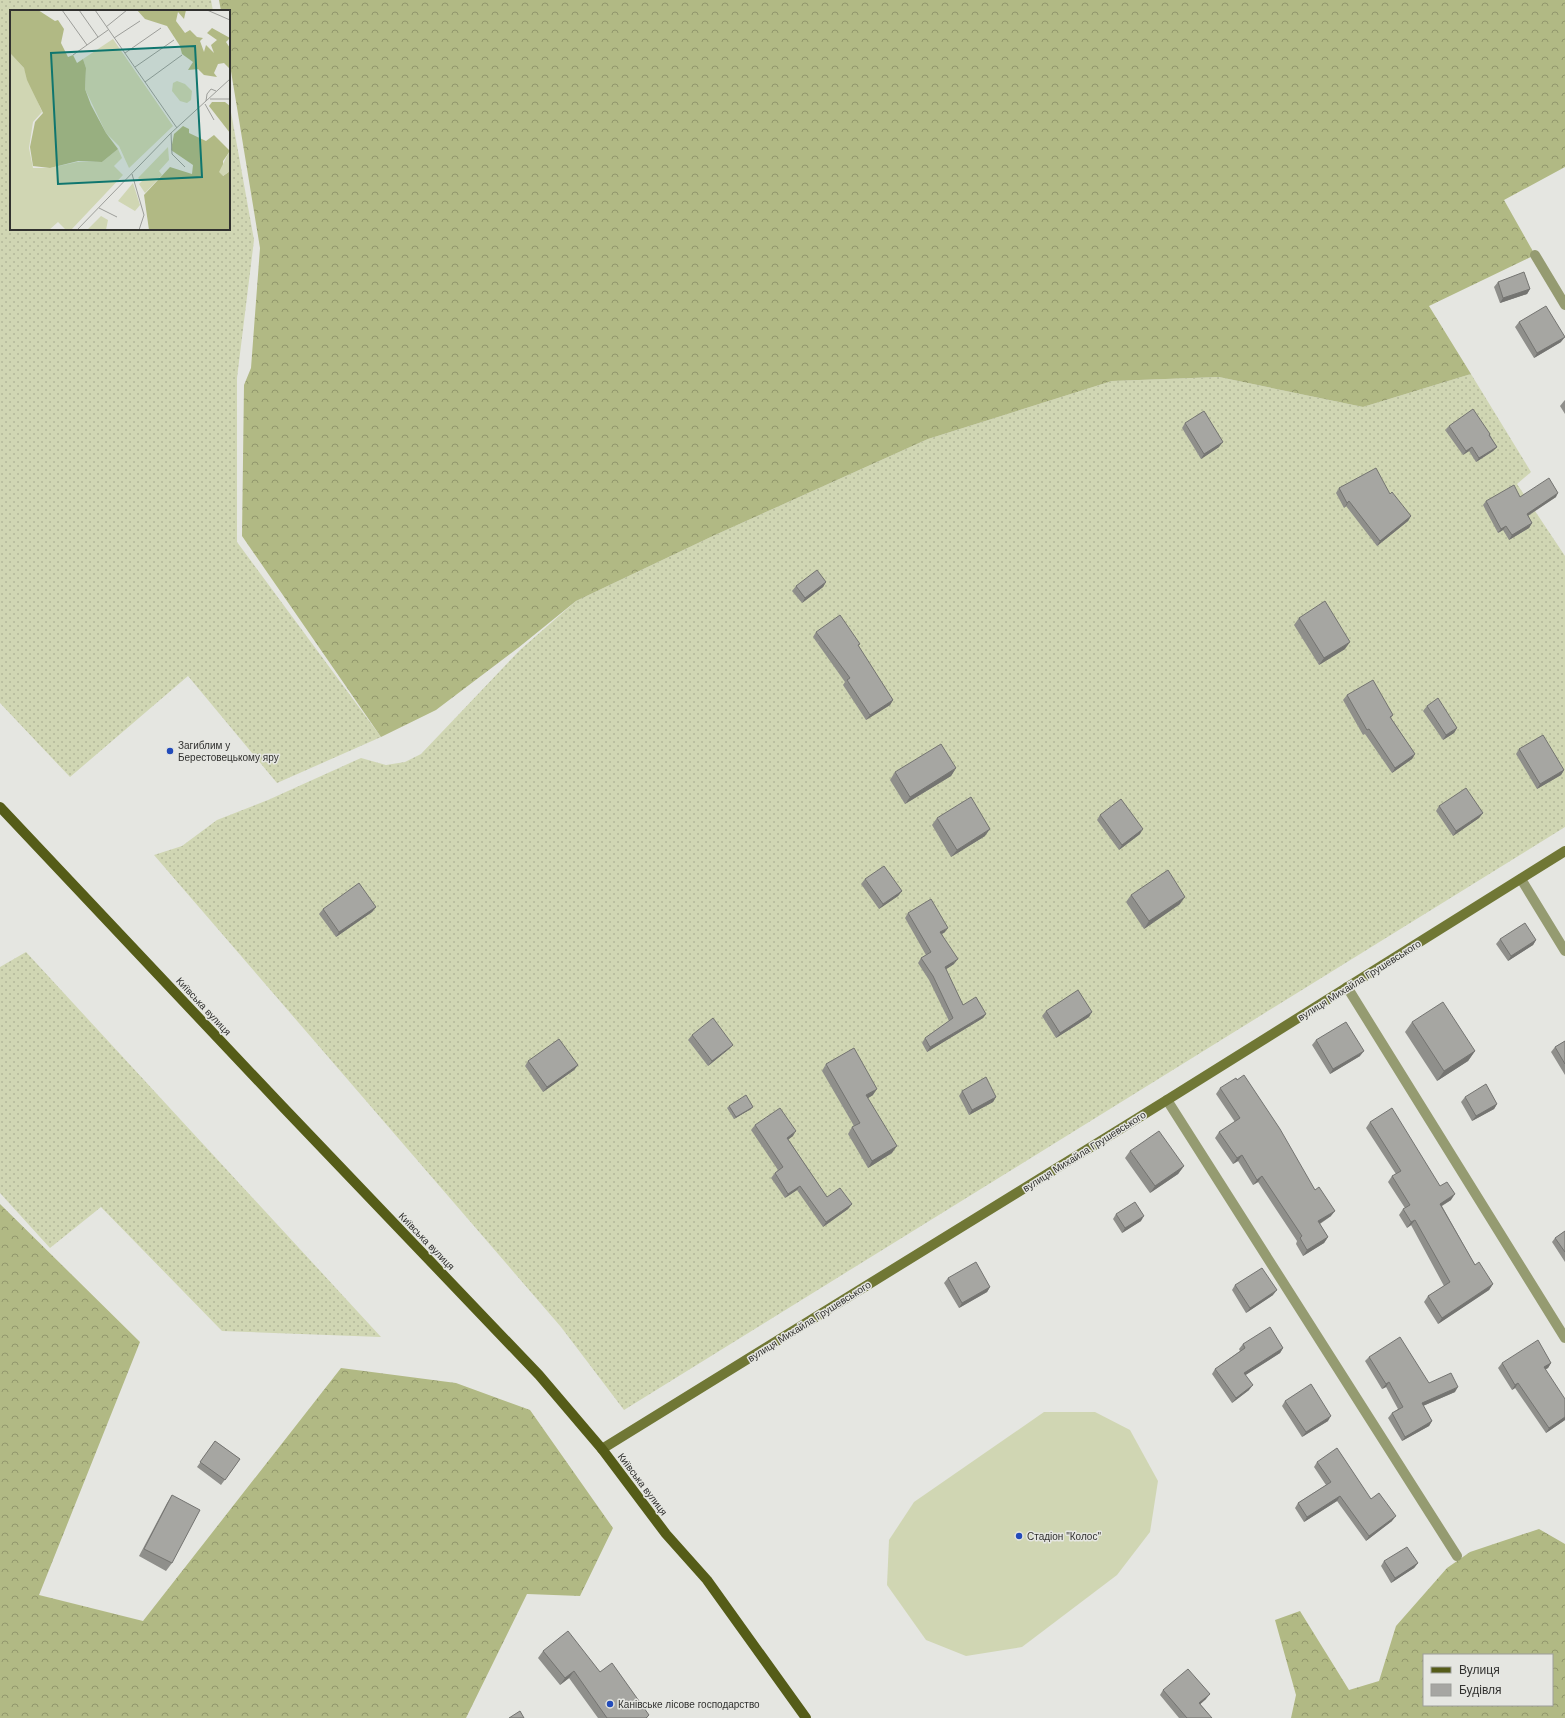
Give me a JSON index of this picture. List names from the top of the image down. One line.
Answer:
{"streets":{"main road":["Київська вулиця"],"street":["вулиця Михайла Грушевського"]},"crossings":[["вулиця Михайла Грушевського","Київська вулиця"]],"places":["Загиблим у Берестовецькому яру","Стадіон \"Колос\"","Канівське лісове господарство"],"legend":["Вулиця","Будівля"]}
